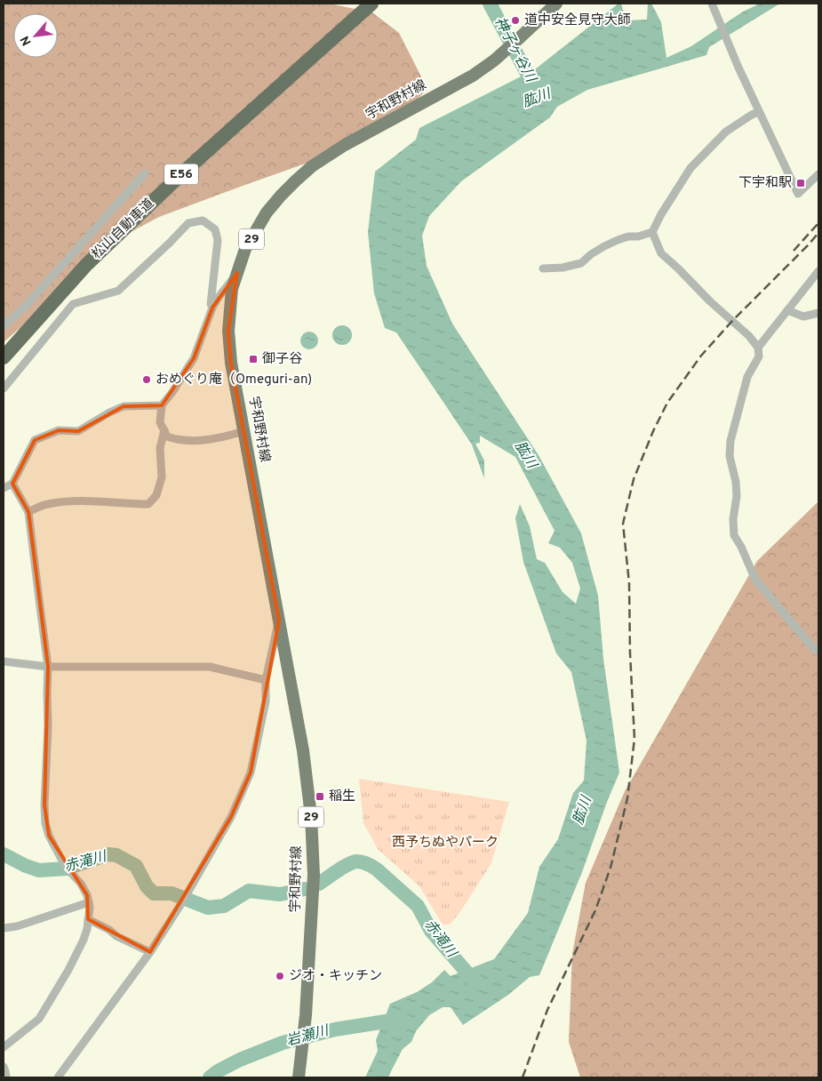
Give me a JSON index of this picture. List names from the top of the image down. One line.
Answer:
{"streets":{"highway":["E56","松山自動車道"],"main road":["宇和野村線","29"]},"water":["神子ヶ谷川","肱川","赤滝川","岩瀬川"],"parks":["西予ちぬやパーク"],"places":{"other":["道中安全見守大師","おめぐり庵（Omeguri-an)","ジオ・キッチン"],"transit":["下宇和駅","御子谷","稲生"]},"north":"bottom left"}
